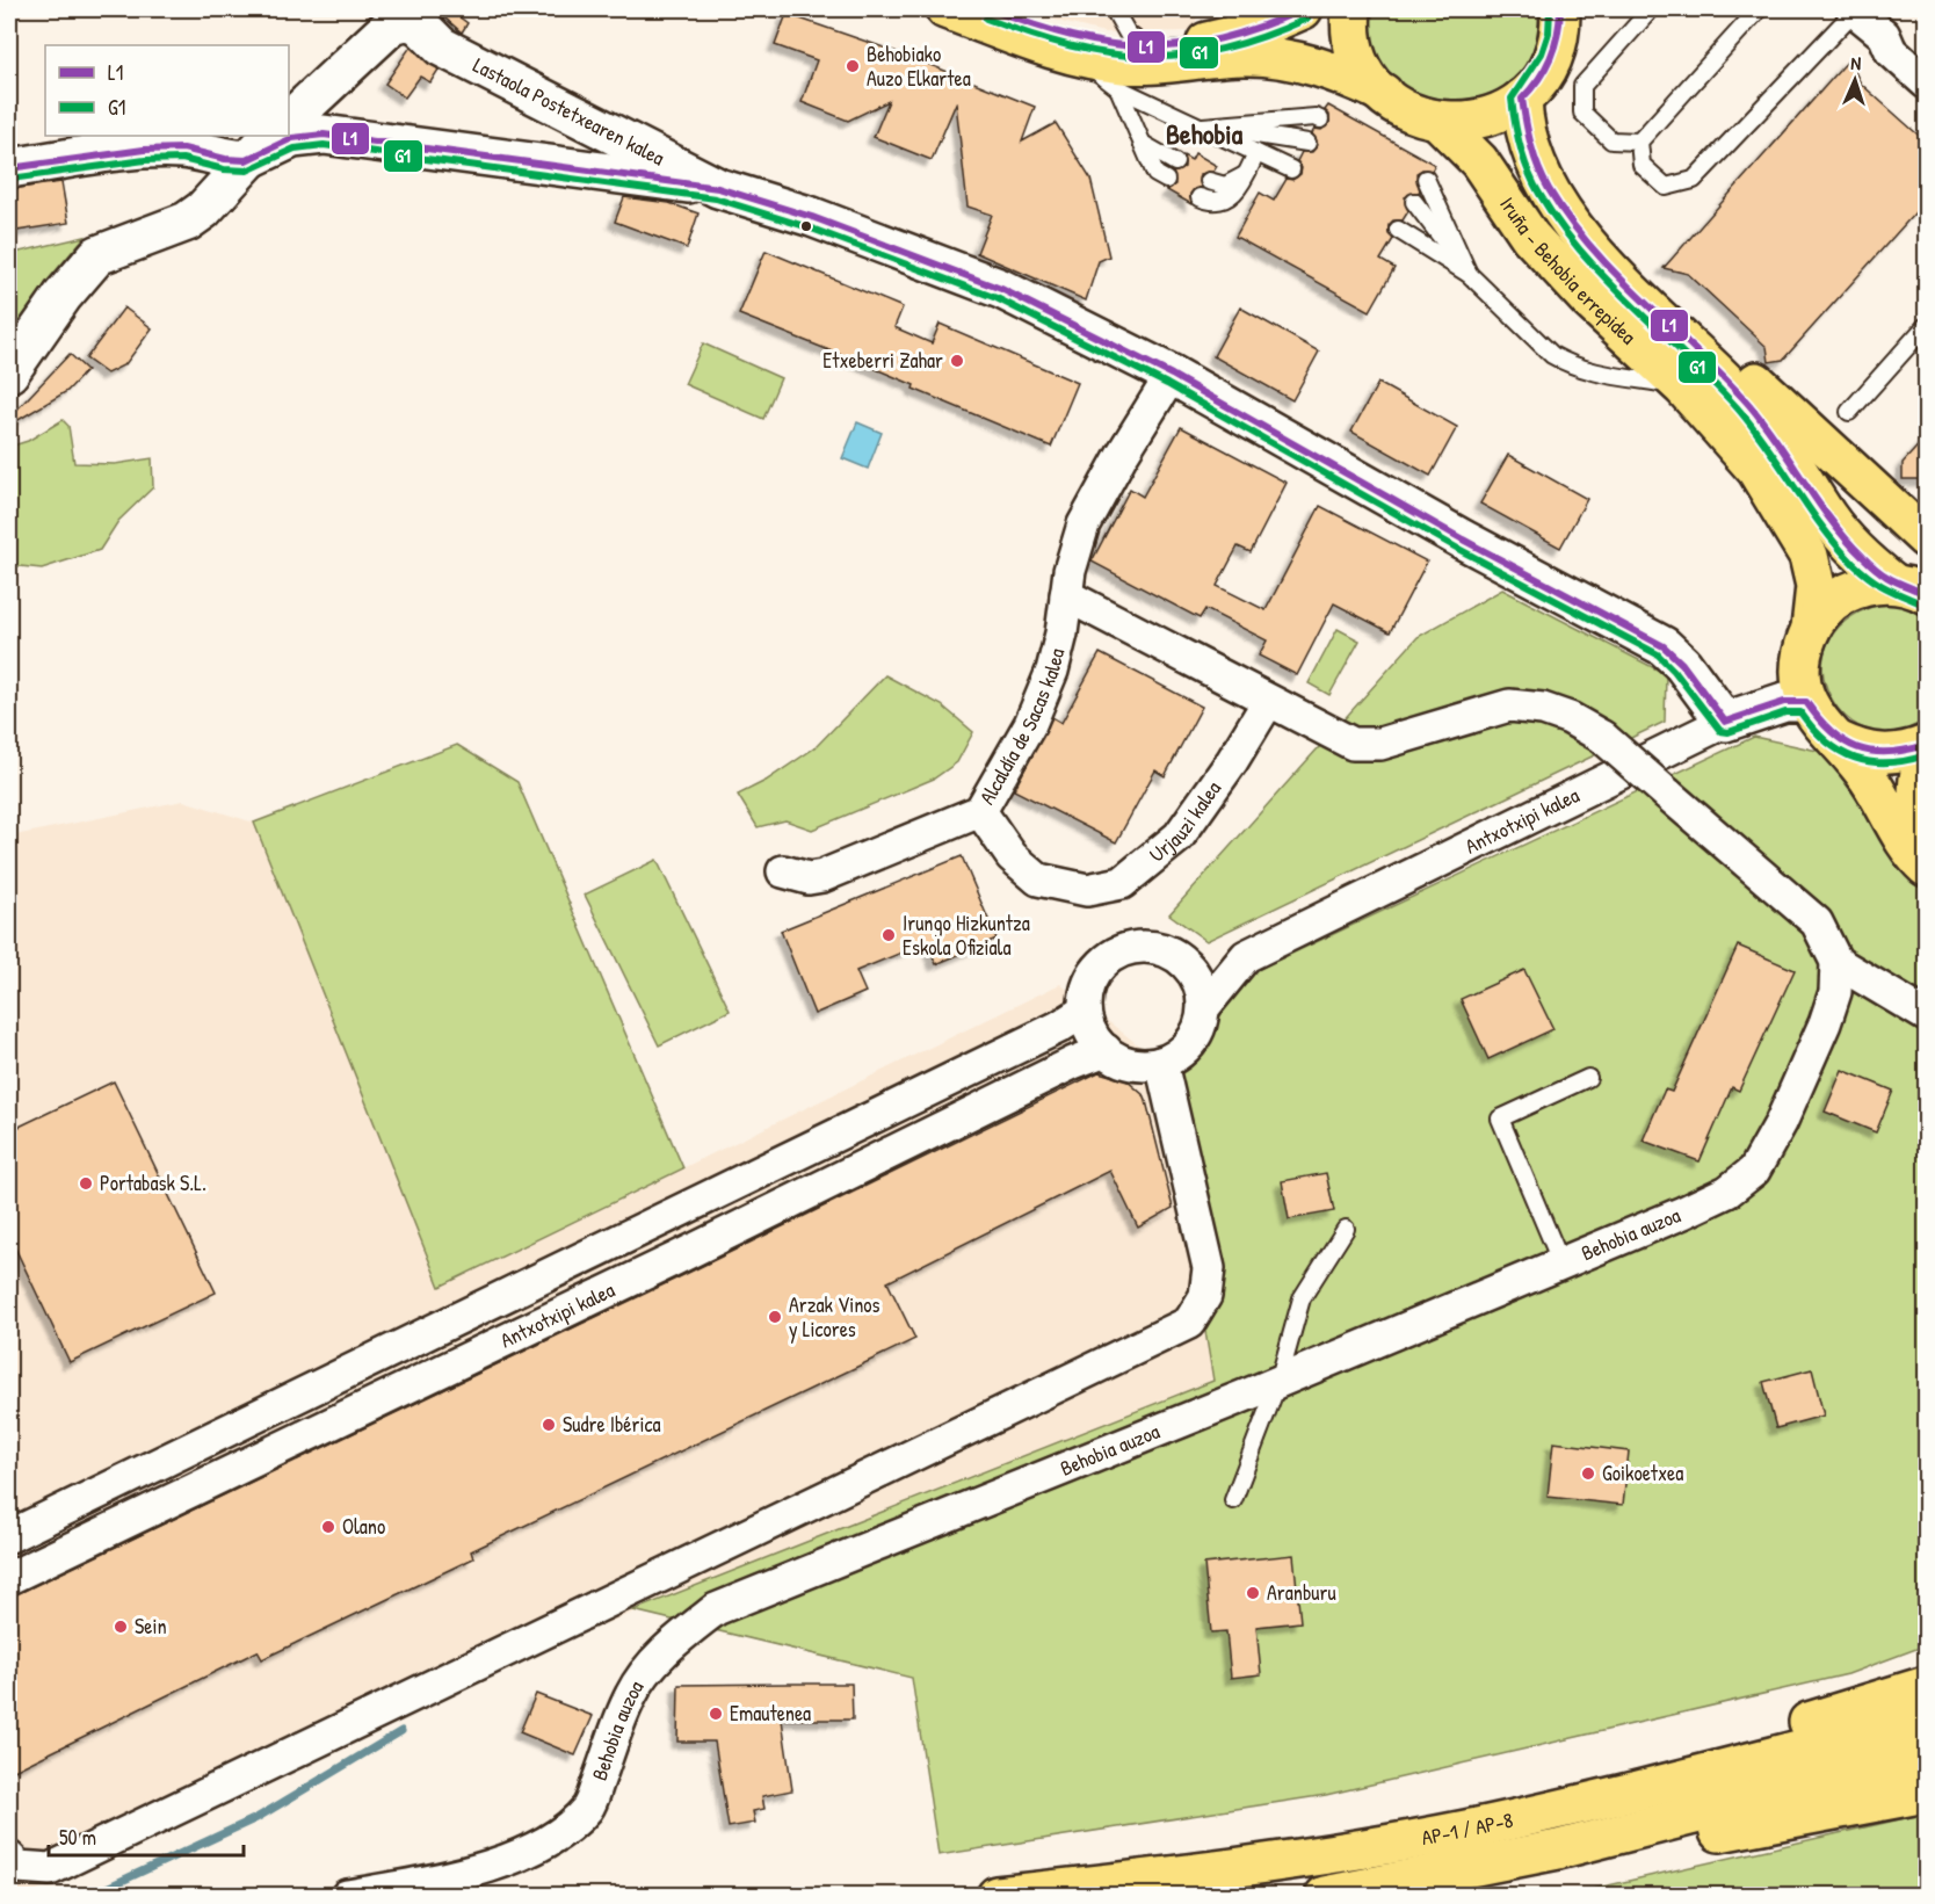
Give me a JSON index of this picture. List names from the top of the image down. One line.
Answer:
{"streets":{"main road":["Iruña - Behobia errepidea","AP-1 / AP-8"],"street":["Lastaola Postetxearen kalea","Alcaldía de Sacas kalea","Urjauzi kalea","Antxotxipi kalea","Behobia auzoa"]},"crossings":[["Lastaola Postetxearen kalea","Alcaldía de Sacas kalea"],["Lastaola Postetxearen kalea","Antxotxipi kalea"],["Alcaldía de Sacas kalea","Urjauzi kalea"]],"districts":["Behobia"],"places":["Behobiako Auzo Elkartea","Etxeberri Zahar","Irungo Hizkuntza Eskola Ofiziala","Portabask S.L.","Arzak Vinos y Licores","Sudre Ibérica","Goikoetxea","Olano","Aranburu","Sein","Emautenea"],"lines":["transit line L1","transit line G1"],"legend":["L1","G1"],"scale_bar":"50 m","north":"top"}
